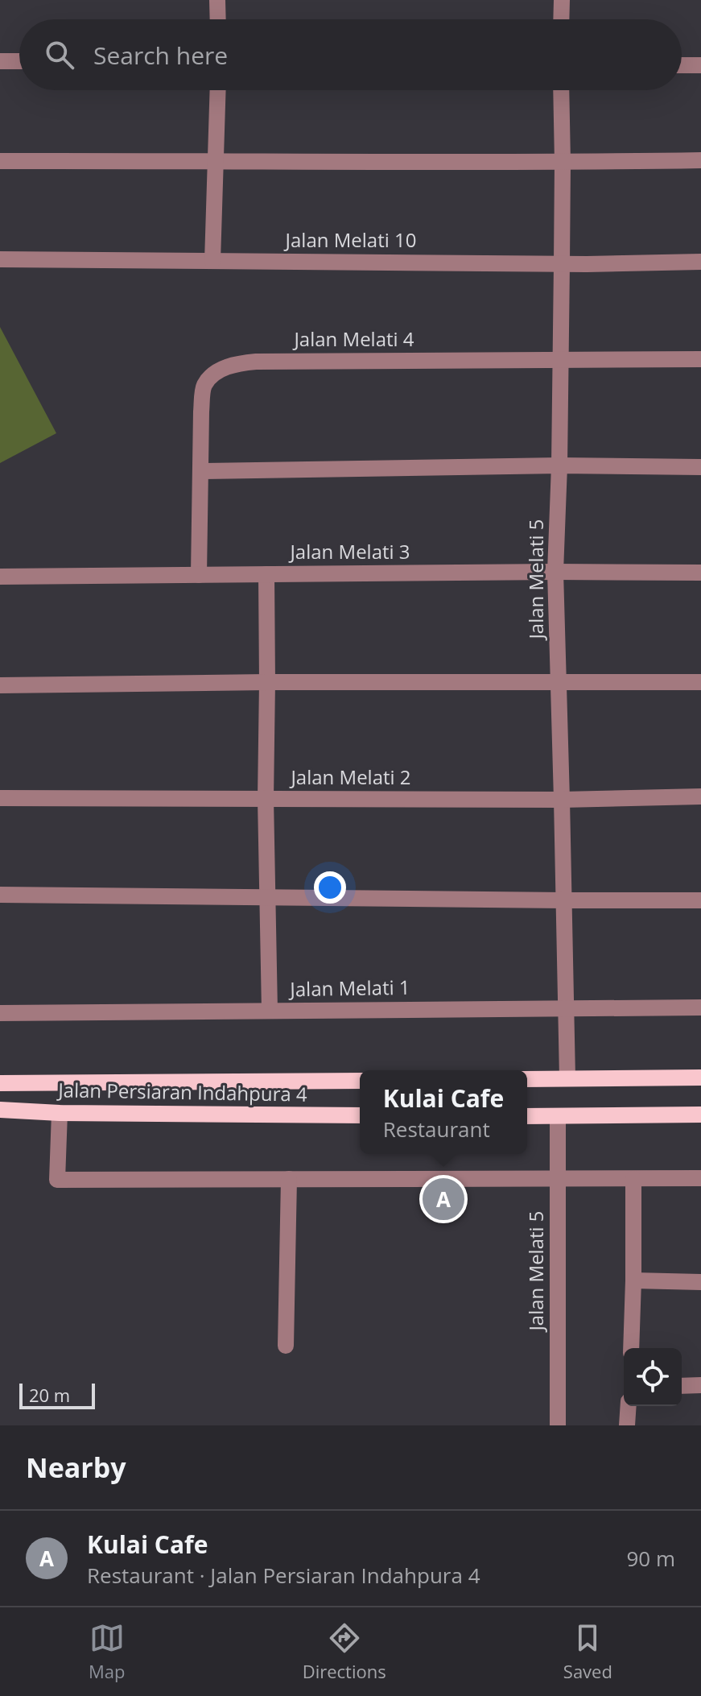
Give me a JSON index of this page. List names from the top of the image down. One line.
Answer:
{"streets":{"main road":["Jalan Persiaran Indahpura 4"],"street":["Jalan Melati 10","Jalan Melati 4","Jalan Melati 3","Jalan Melati 5","Jalan Melati 2","Jalan Melati 1"]},"crossings":[["Jalan Melati 10","Jalan Melati 5"],["Jalan Melati 4","Jalan Melati 3"],["Jalan Melati 4","Jalan Melati 5"],["Jalan Melati 3","Jalan Melati 5"],["Jalan Melati 5","Jalan Melati 2"],["Jalan Melati 5","Jalan Melati 1"]],"scale_bar":"20 m","page":{"search":"Search here","popup":["Kulai Cafe","Restaurant"],"pins":"A","scale":"20 m","heading":"Nearby","list":[{"mark":"A","name":"Kulai Cafe","note":"Restaurant · Jalan Persiaran Indahpura 4","value":"90 m"}],"nav":["Map","Directions","Saved"]}}
